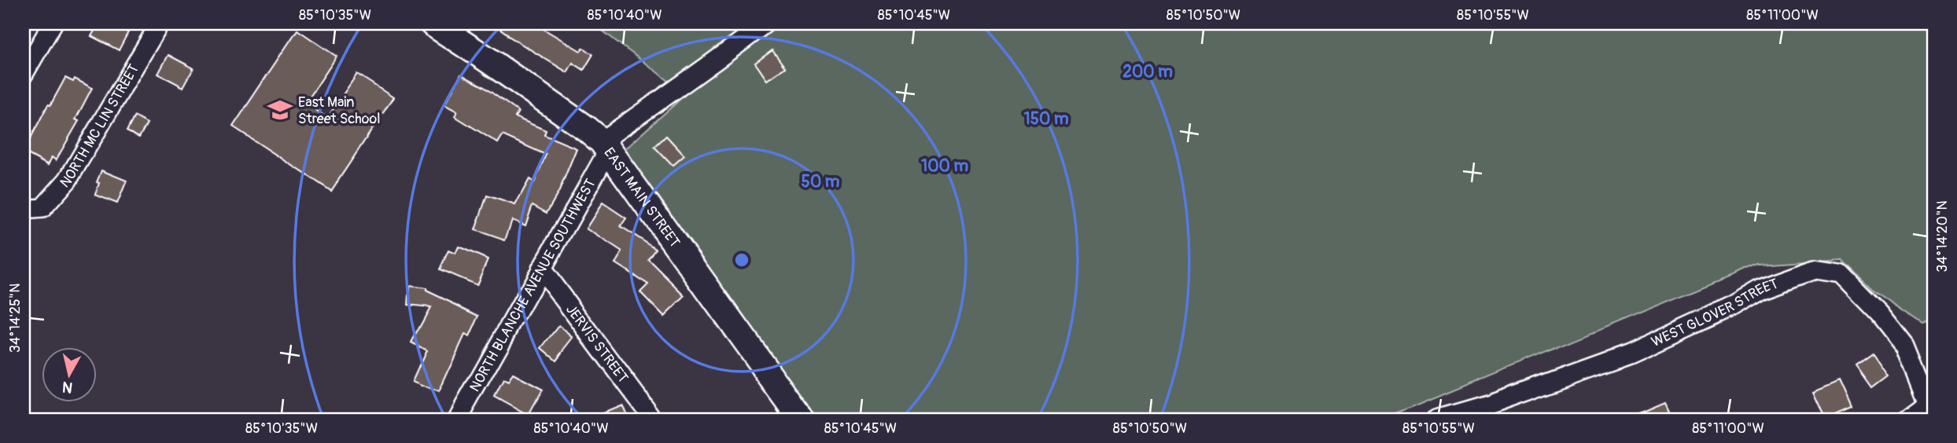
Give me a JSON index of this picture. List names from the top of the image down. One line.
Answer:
{"streets":{"main road":["EAST MAIN STREET"],"street":["NORTH MC LIN STREET","NORTH BLANCHE AVENUE SOUTHWEST","WEST GLOVER STREET","JERVIS STREET"]},"crossings":[["EAST MAIN STREET","NORTH BLANCHE AVENUE SOUTHWEST"],["NORTH BLANCHE AVENUE SOUTHWEST","JERVIS STREET"]],"places":{"school or university":["East Main Street School"]},"north":"bottom","coordinates":["85°10'35\"W","85°10'40\"W","85°10'45\"W","85°10'50\"W","85°10'55\"W","85°11'00\"W","34°14'20\"N","34°14'25\"N"],"rings":["200 m","150 m","100 m","50 m"]}
